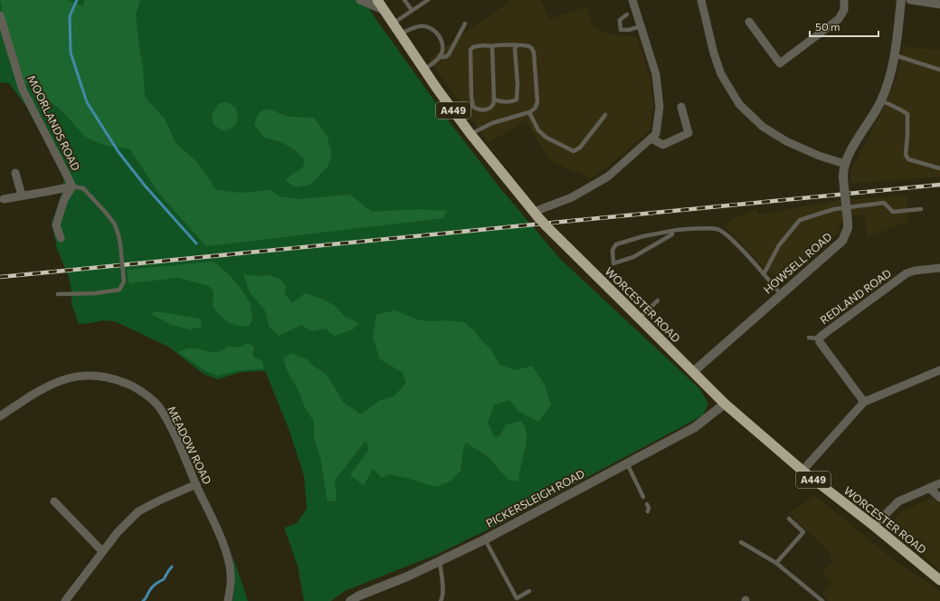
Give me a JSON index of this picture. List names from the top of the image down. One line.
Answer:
{"streets":{"highway":["A449","WORCESTER ROAD"],"street":["MOORLANDS ROAD","HOWSELL ROAD","REDLAND ROAD","MEADOW ROAD","PICKERSLEIGH ROAD"]},"crossings":[["HOWSELL ROAD","WORCESTER ROAD"],["WORCESTER ROAD","PICKERSLEIGH ROAD"]],"scale_bar":"50 m"}
